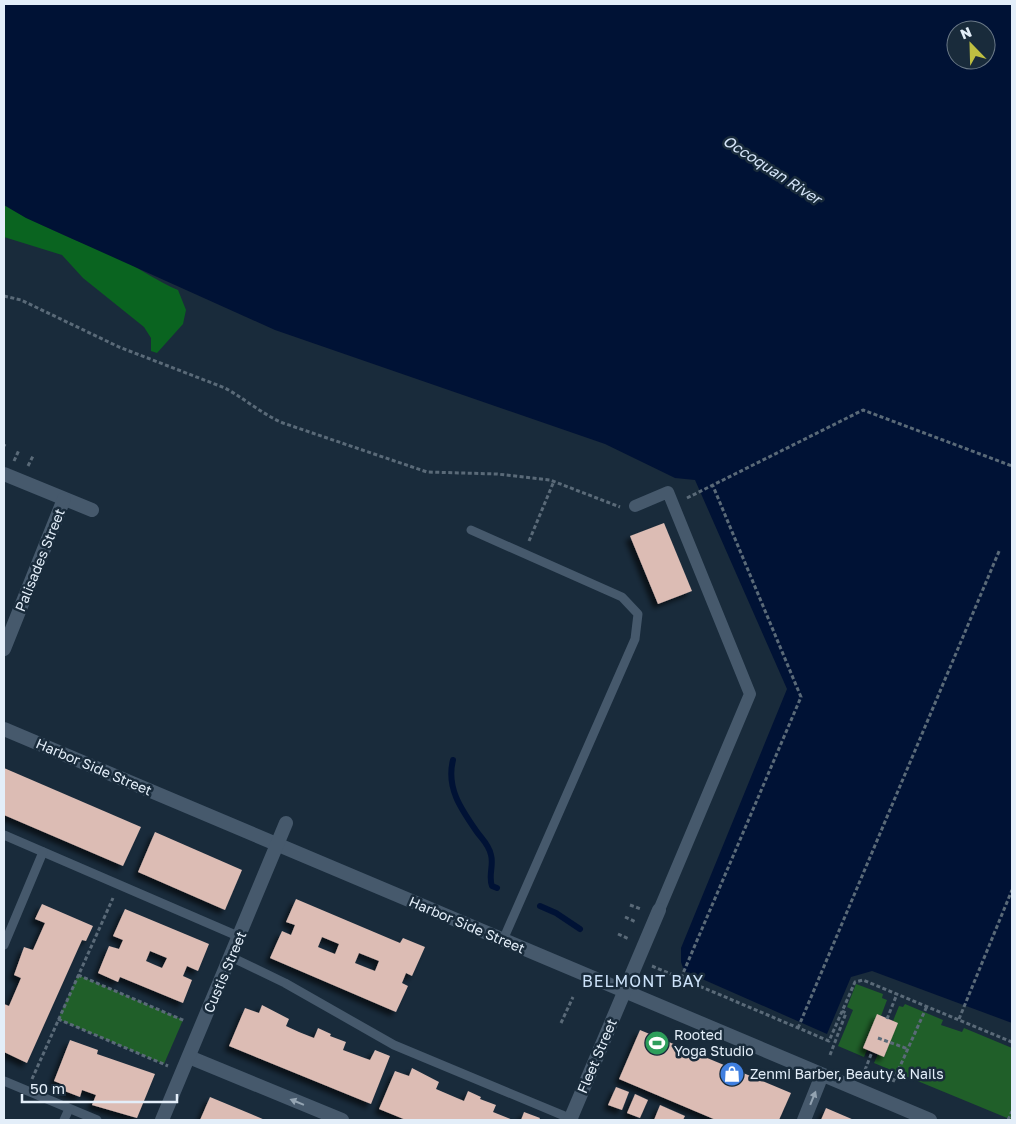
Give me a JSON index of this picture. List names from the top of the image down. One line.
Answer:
{"streets":{"street":["Palisades Street","Harbor Side Street","Custis Street","Fleet Street"]},"crossings":[["Harbor Side Street","Custis Street"],["Harbor Side Street","Fleet Street"]],"districts":["BELMONT BAY"],"water":["Occoquan River"],"places":{"sports":["Rooted Yoga Studio"],"shop":["Zenmi Barber, Beauty & Nails"]},"scale_bar":"50 m","north":"top left"}
